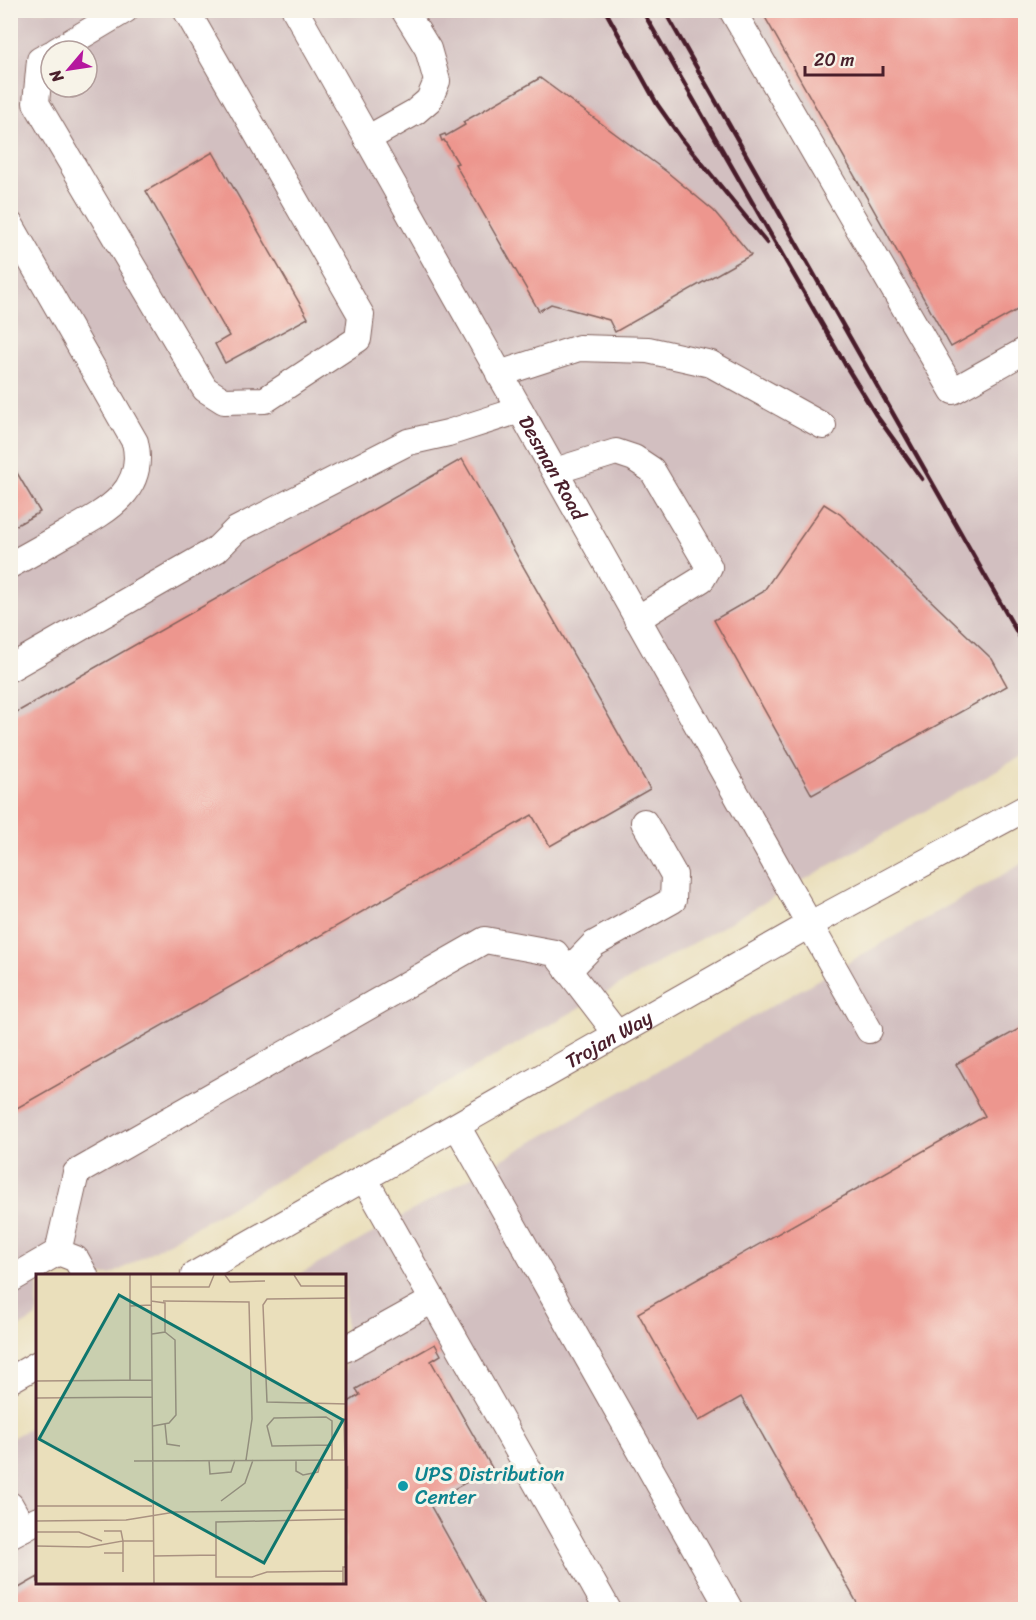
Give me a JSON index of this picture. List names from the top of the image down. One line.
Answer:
{"streets":{"street":["Desman Road","Trojan Way"]},"crossings":[["Desman Road","Trojan Way"]],"places":["UPS Distribution Center"],"scale_bar":"20 m","north":"bottom left"}
